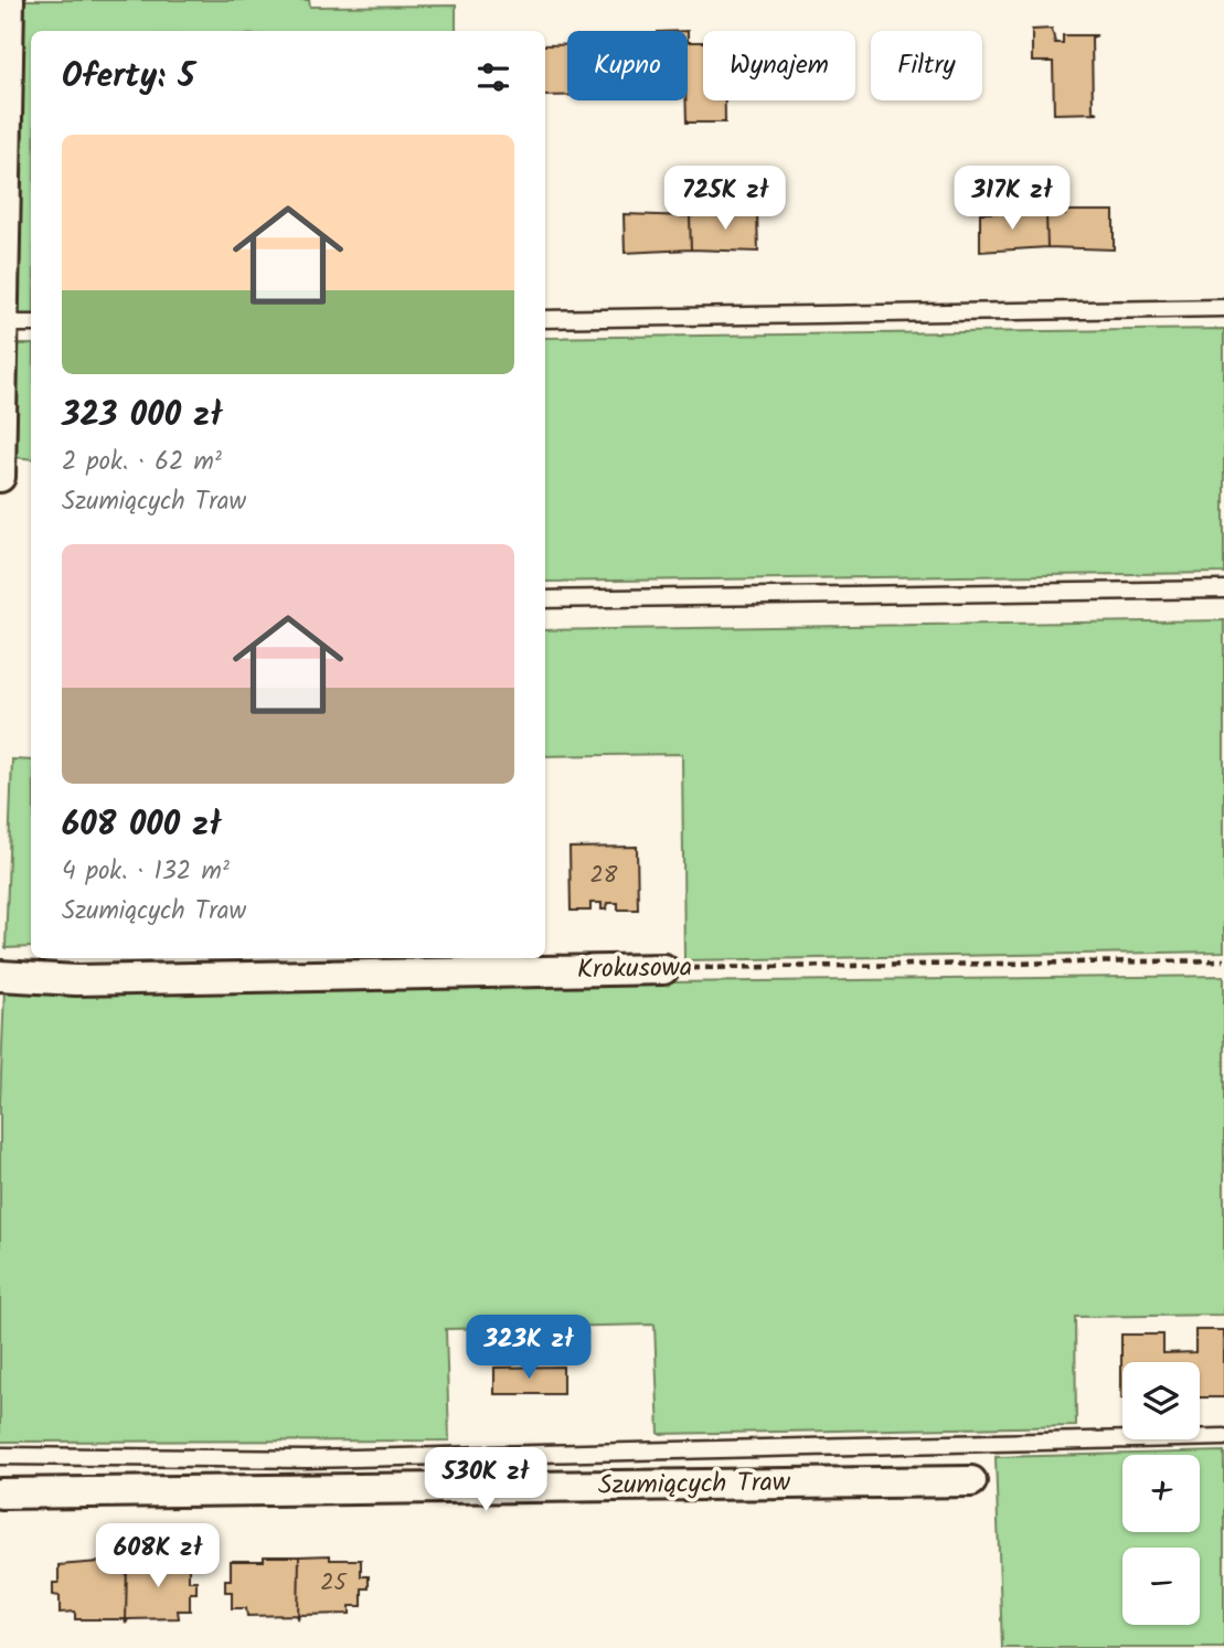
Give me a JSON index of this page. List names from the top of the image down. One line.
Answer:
{"streets":{"street":["Krokusowa","Szumiących Traw"]},"house_numbers":["28","25"],"page":{"chip":["Kupno","Wynajem","Filtry"],"heading":"Oferty: 5","list":[{"name":"323 000 zł","note":"2 pok. · 62 m² · Szumiących Traw"},{"name":"608 000 zł","note":"4 pok. · 132 m² · Szumiących Traw"}],"price":["725K zł","317K zł","323K zł","530K zł","608K zł"],"map_buttons":["+","−"]}}
